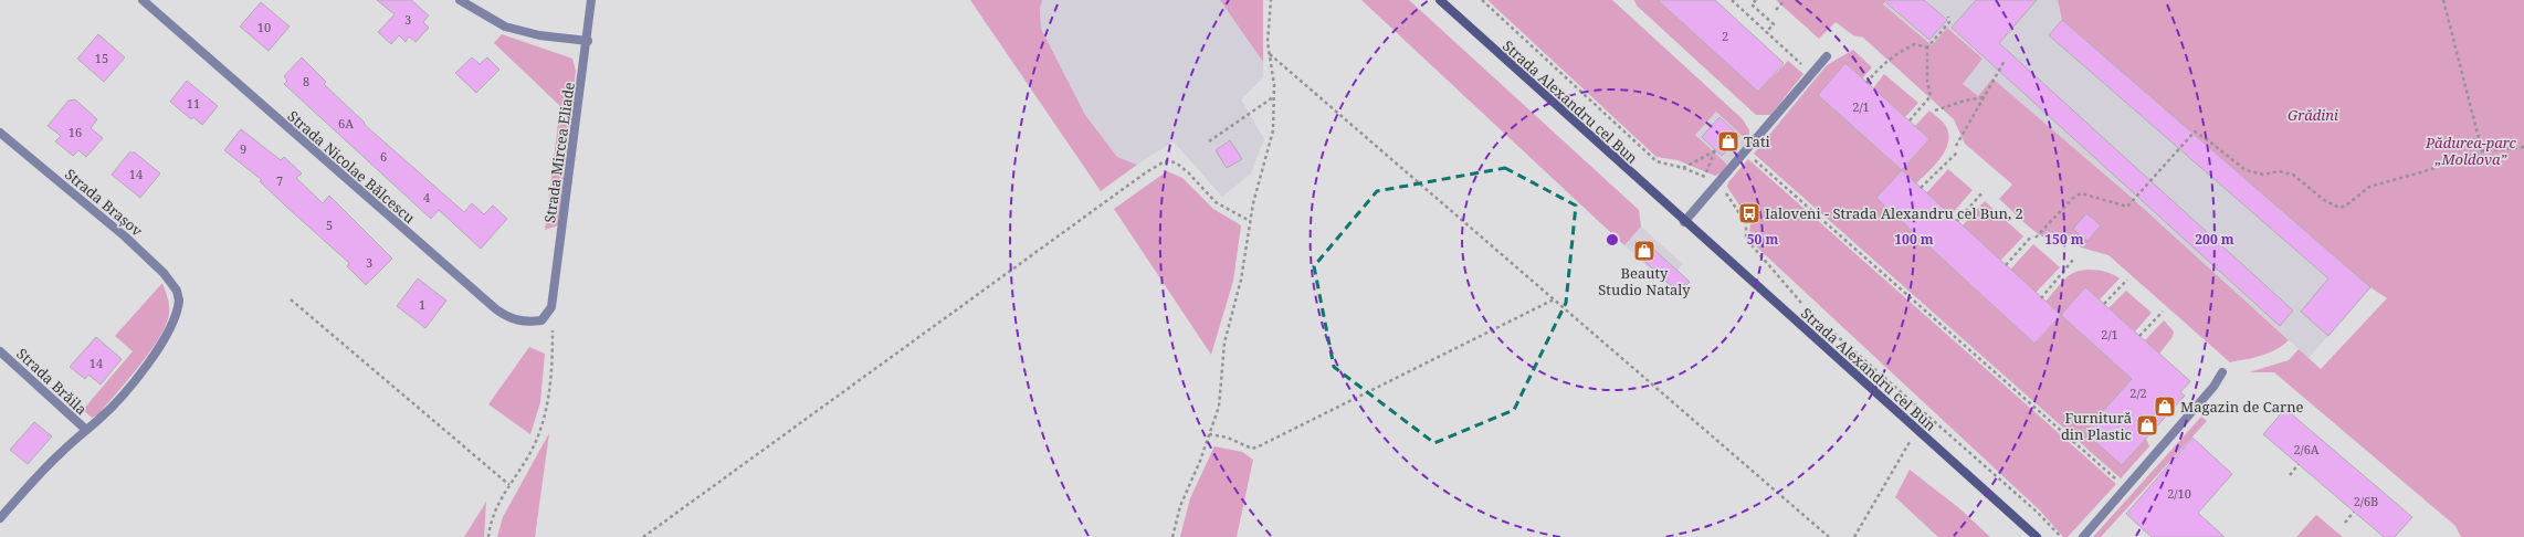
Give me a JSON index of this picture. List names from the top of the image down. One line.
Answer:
{"streets":{"main road":["Strada Alexandru cel Bun"],"street":["Strada Mircea Eliade","Strada Nicolae Bălcescu","Strada Brașov","Strada Brăila"]},"crossings":[["Strada Mircea Eliade","Strada Nicolae Bălcescu"],["Strada Brașov","Strada Brăila"]],"parks":["Grădini","Pădurea-parc „Moldova”"],"places":{"shop":["Tati","Beauty Studio Nataly","Magazin de Carne","Furnitură din Plastic"],"bus stop":["Ialoveni - Strada Alexandru cel Bun, 2"]},"house_numbers":["3","10","2","15","8","11","2/1","6A","16","9","6","14","7","4","5","3","1","2/1","14","2/2","2/6A","2/10","2/6B"],"rings":["50 m","100 m","150 m","200 m"]}
